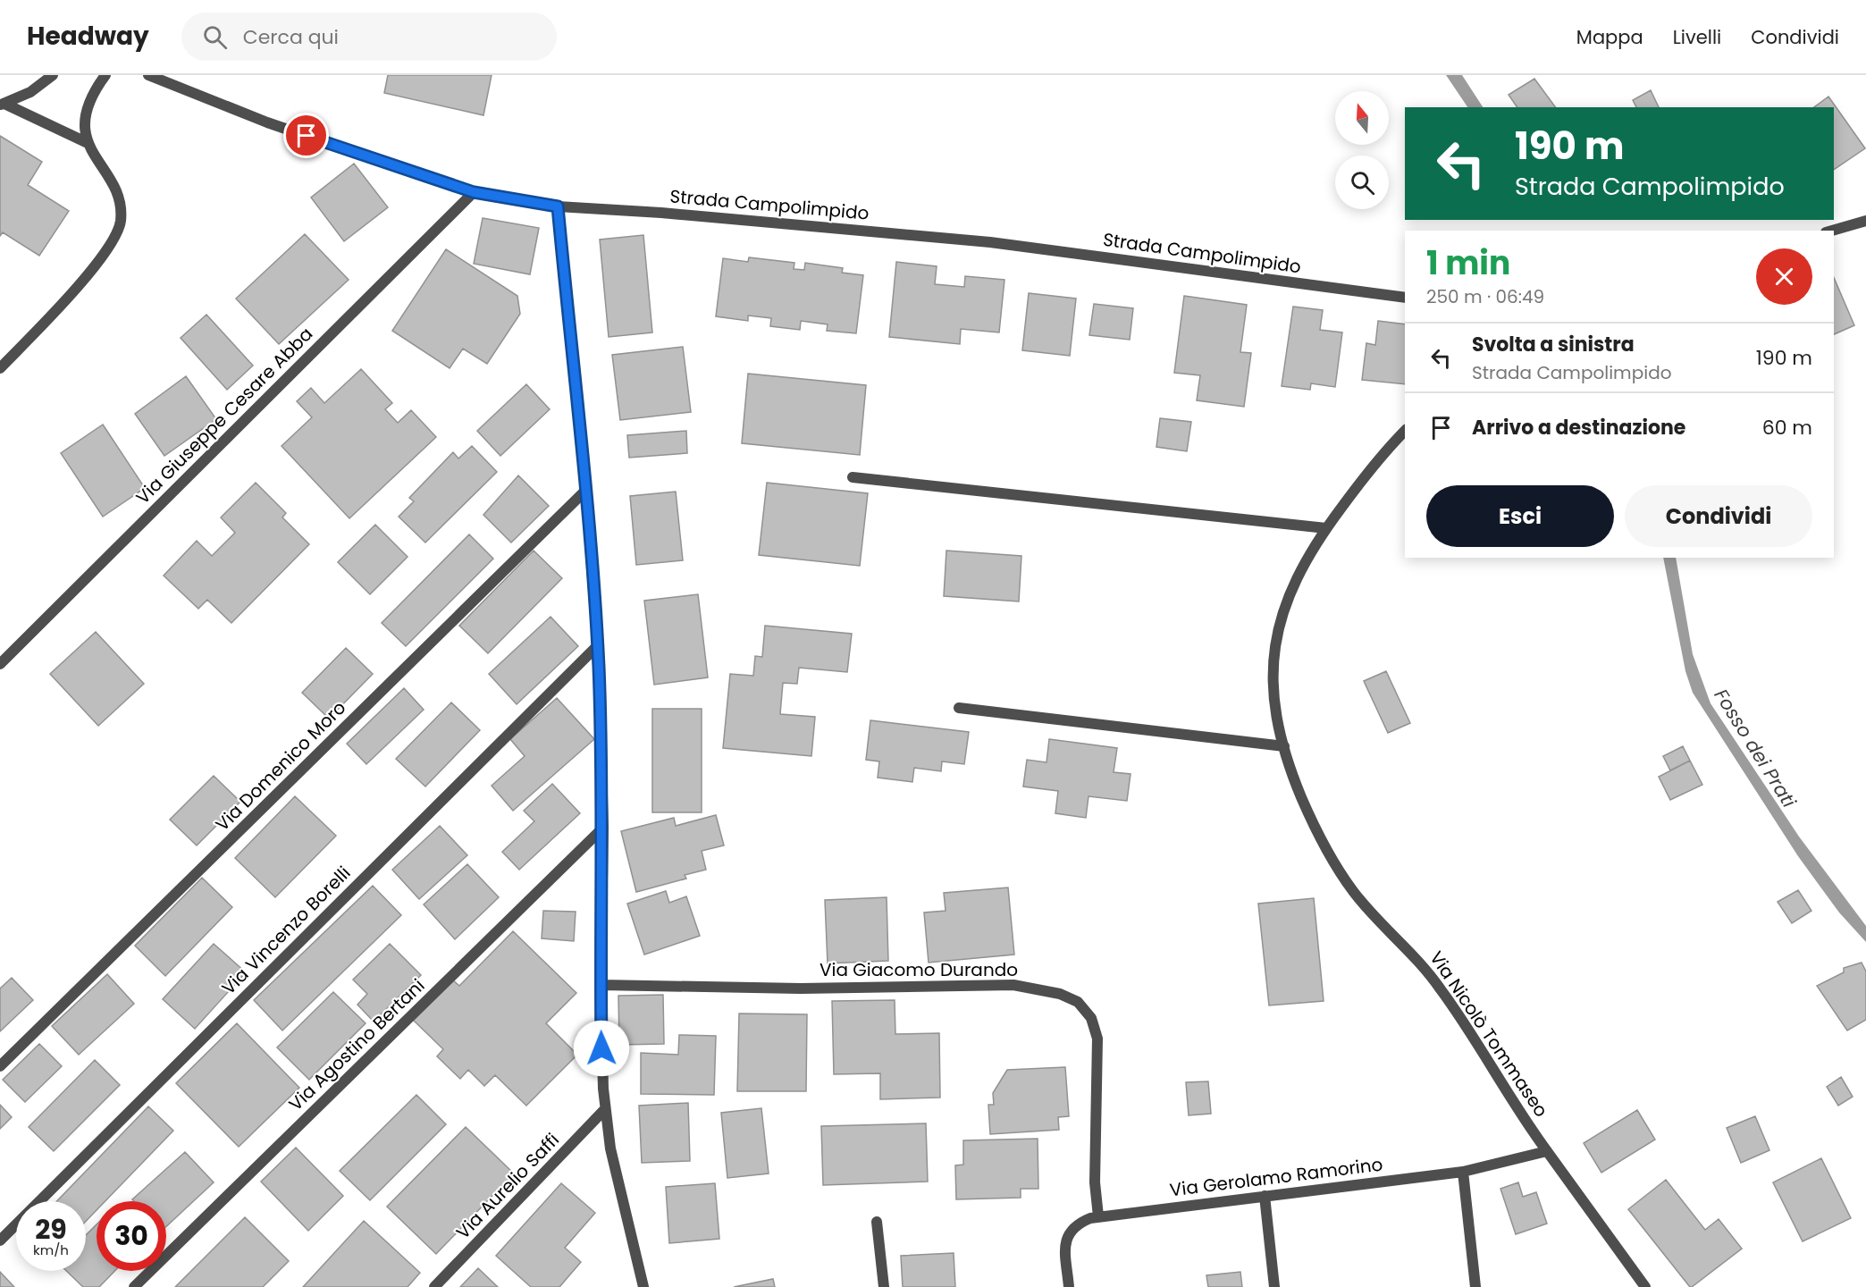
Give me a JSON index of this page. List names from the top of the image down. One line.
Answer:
{"streets":{"street":["Strada Campolimpido","Via Giuseppe Cesare Abba","Via Domenico Moro","Via Vincenzo Borelli","Via Giacomo Durando","Via Nicolò Tommaseo","Via Agostino Bertani","Via Gerolamo Ramorino","Via Aurelio Saffi"]},"crossings":[["Strada Campolimpido","Via Giuseppe Cesare Abba"],["Via Giacomo Durando","Via Gerolamo Ramorino"],["Via Nicolò Tommaseo","Via Gerolamo Ramorino"]],"water":["Fosso dei Prati"],"north":"top","page":{"header":"Headway","search":"Cerca qui","nav":["Mappa","Livelli","Condividi"],"turn":["190 m","Strada Campolimpido"],"heading":["1 min","250 m · 06:49"],"list":[{"name":"Svolta a sinistra","note":"Strada Campolimpido","value":"190 m"},{"name":"Arrivo a destinazione","value":"60 m"}],"buttons":["Esci","Condividi"],"speed":"29 km/h","limit":"30"}}
